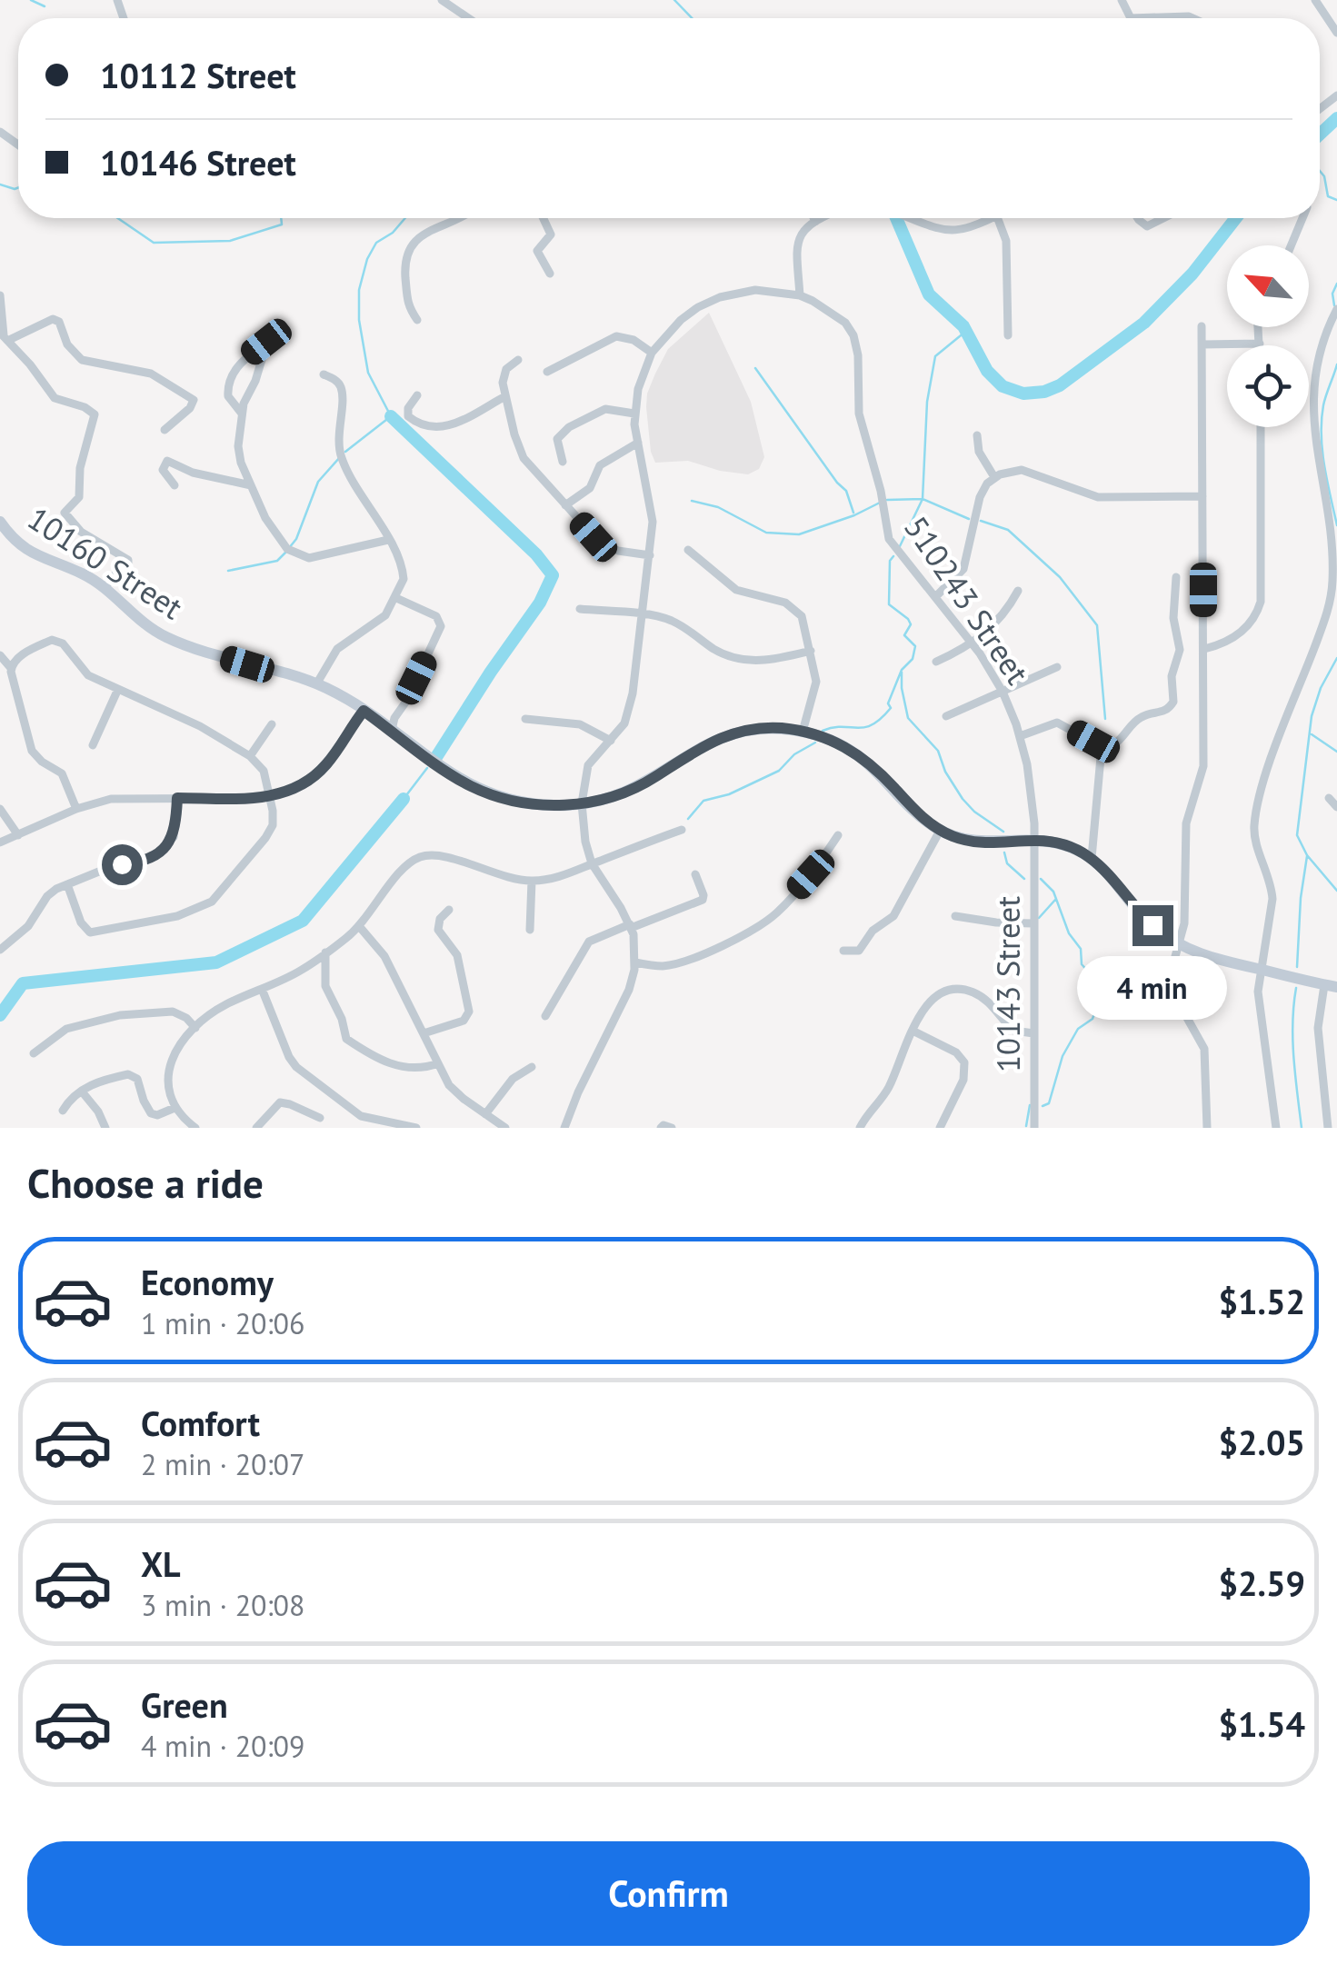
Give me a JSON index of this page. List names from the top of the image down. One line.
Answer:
{"streets":{"street":["10160 Street","510243 Street","10143 Street"]},"crossings":[["10160 Street","510243 Street"],["510243 Street","10143 Street"]],"north":"top left","page":{"banner":["10112 Street","10146 Street"],"bubble":"4 min","heading":"Choose a ride","list":[{"name":"Economy","note":"1 min · 20:06","value":"$1.52"},{"name":"Comfort","note":"2 min · 20:07","value":"$2.05"},{"name":"XL","note":"3 min · 20:08","value":"$2.59"},{"name":"Green","note":"4 min · 20:09","value":"$1.54"}],"buttons":"Confirm"}}
